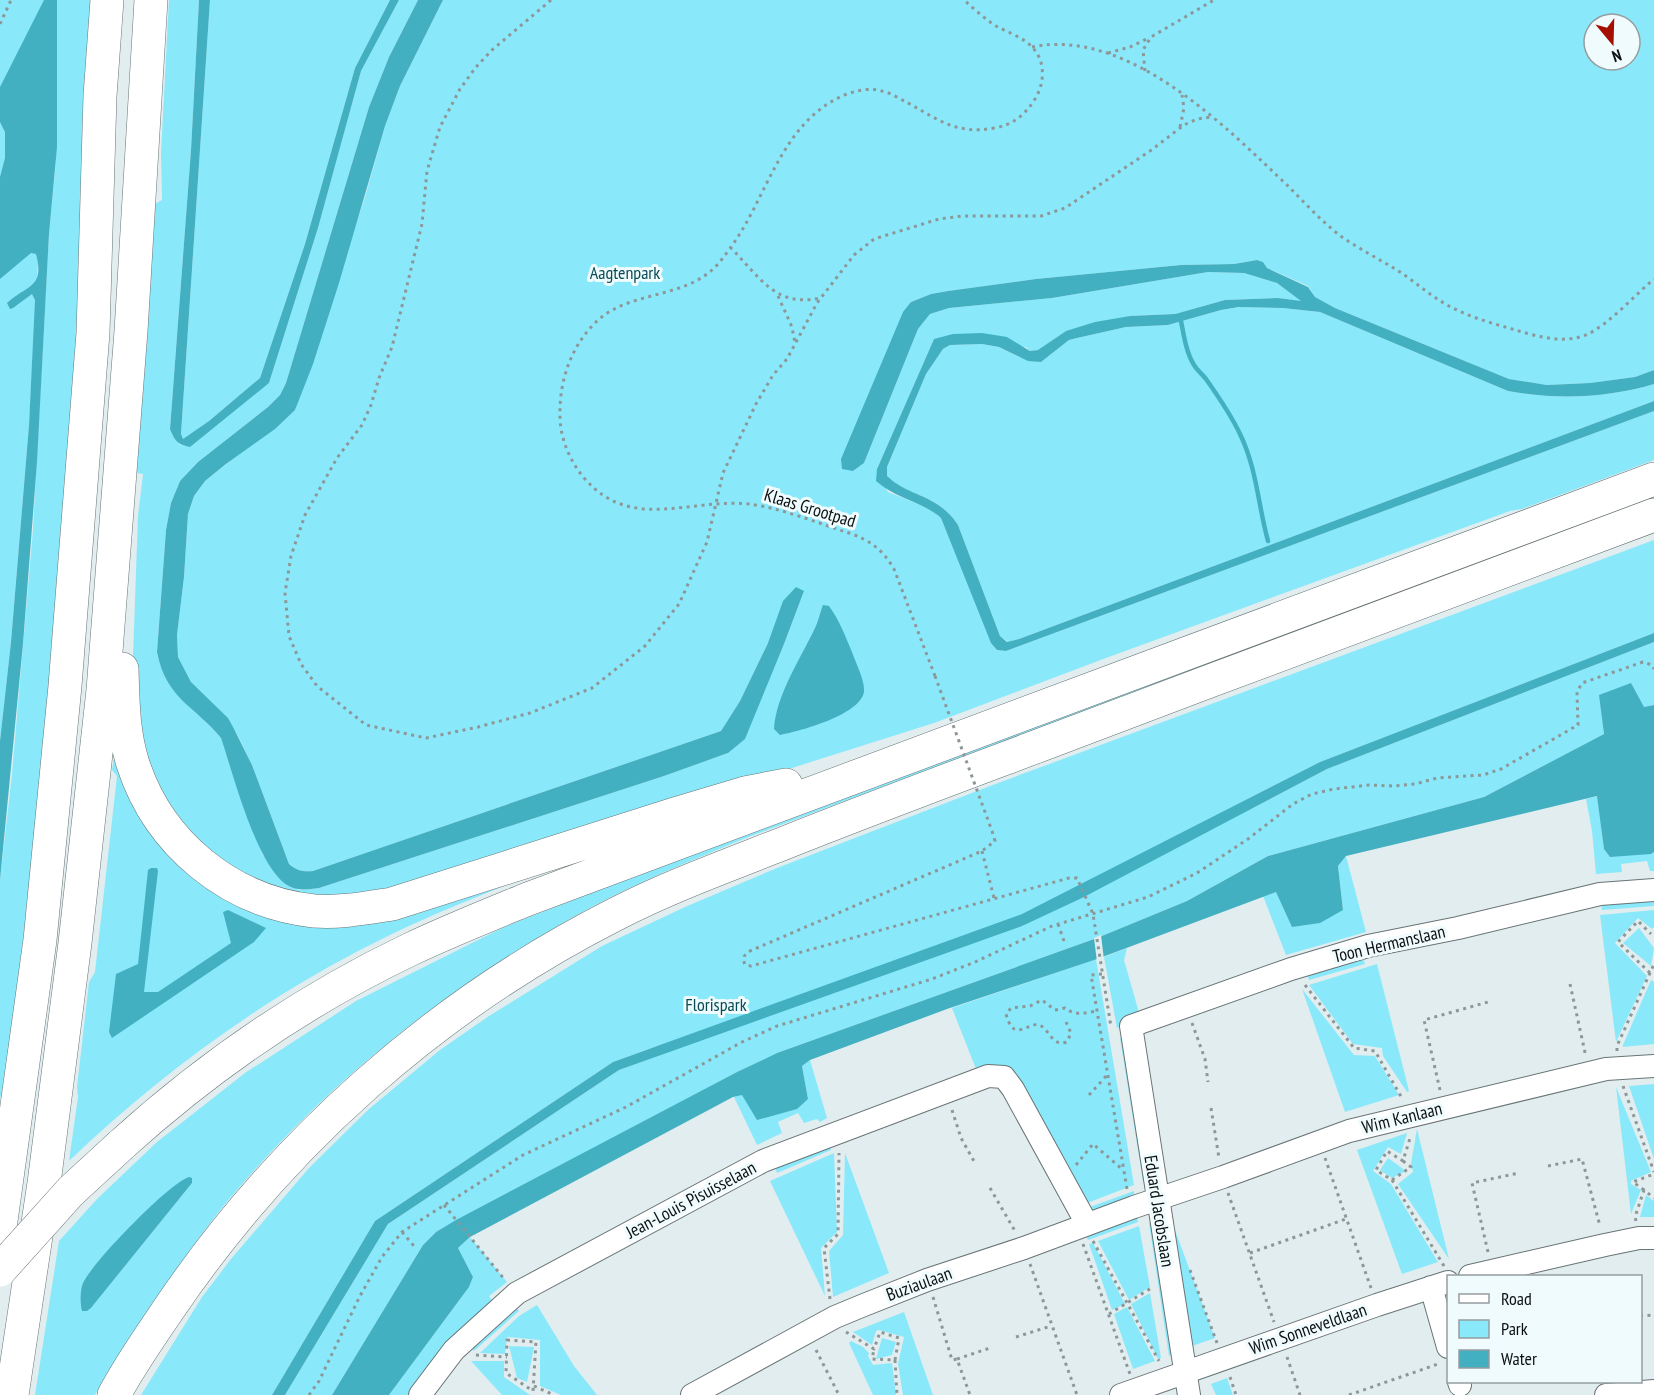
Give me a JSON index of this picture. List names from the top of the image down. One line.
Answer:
{"streets":{"street":["Toon Hermanslaan","Wim Kanlaan","Jean-Louis Pisuisselaan","Eduard Jacobslaan","Buziaulaan","Wim Sonneveldlaan"],"path":["Klaas Grootpad"]},"crossings":[["Toon Hermanslaan","Eduard Jacobslaan"],["Wim Kanlaan","Eduard Jacobslaan"],["Wim Kanlaan","Buziaulaan"],["Jean-Louis Pisuisselaan","Buziaulaan"],["Eduard Jacobslaan","Buziaulaan"],["Eduard Jacobslaan","Wim Sonneveldlaan"]],"parks":["Aagtenpark","Florispark"],"legend":["Road","Park","Water"],"north":"bottom"}
